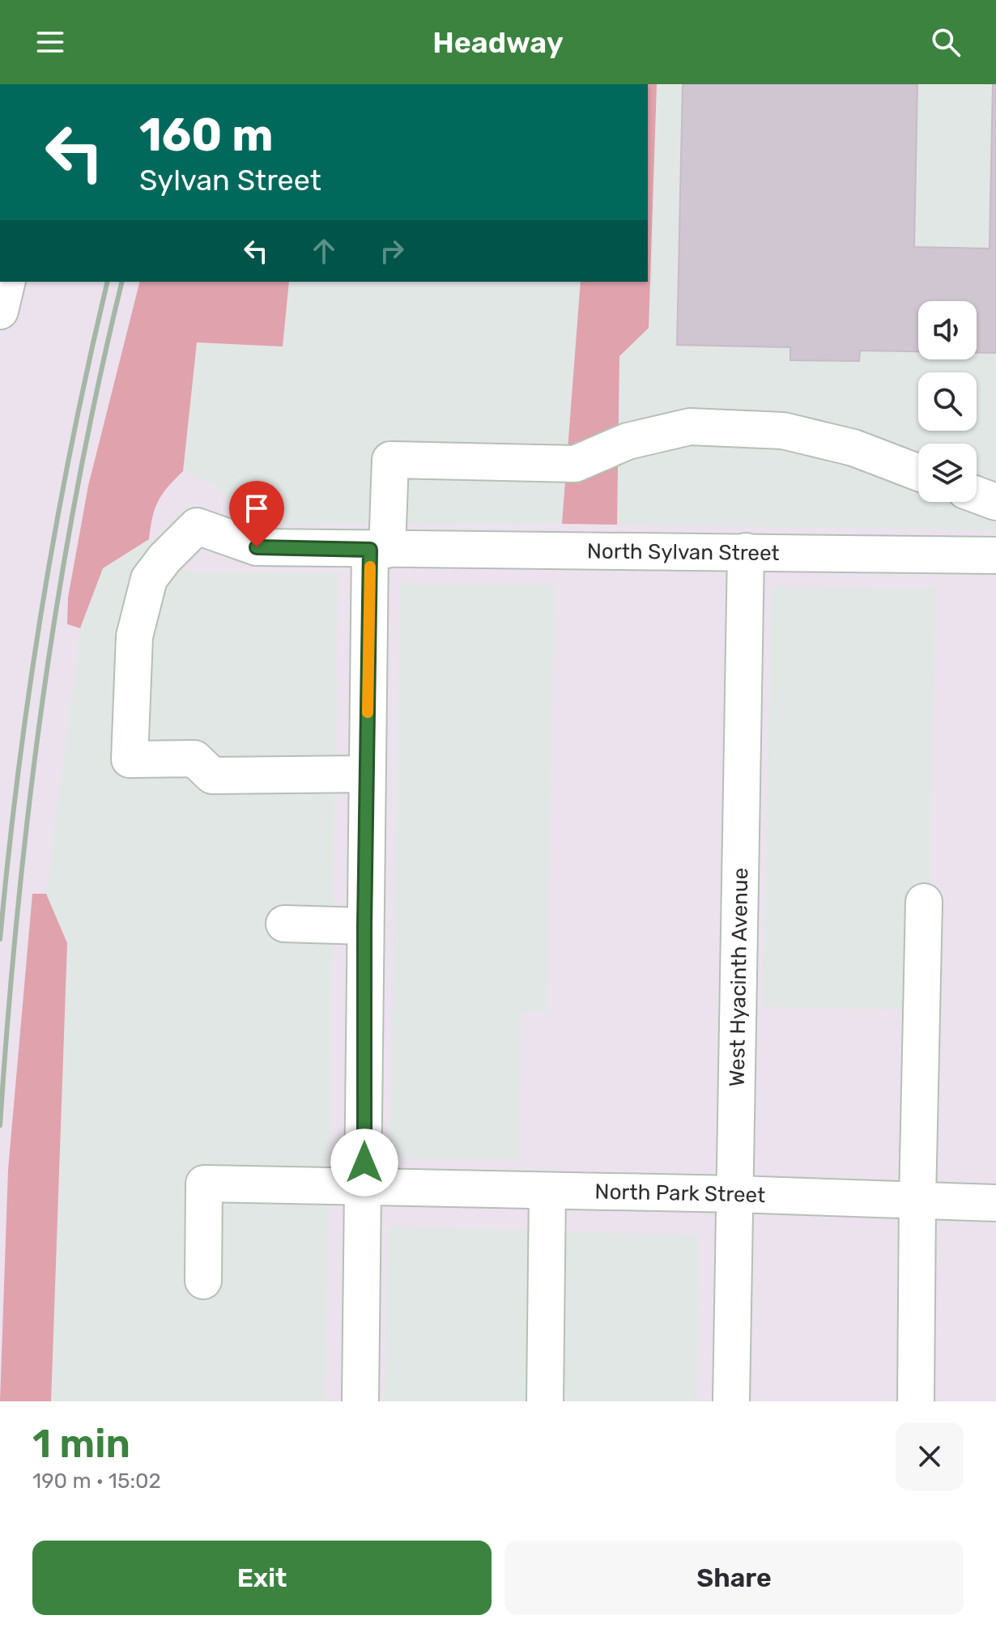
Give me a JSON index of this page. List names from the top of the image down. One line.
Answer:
{"streets":{"street":["North Sylvan Street","West Hyacinth Avenue","North Park Street"]},"crossings":[["North Sylvan Street","West Hyacinth Avenue"],["West Hyacinth Avenue","North Park Street"]],"page":{"header":"Headway","turn":["160 m","Sylvan Street"],"heading":["1 min","190 m · 15:02"],"buttons":["Exit","Share"]}}
